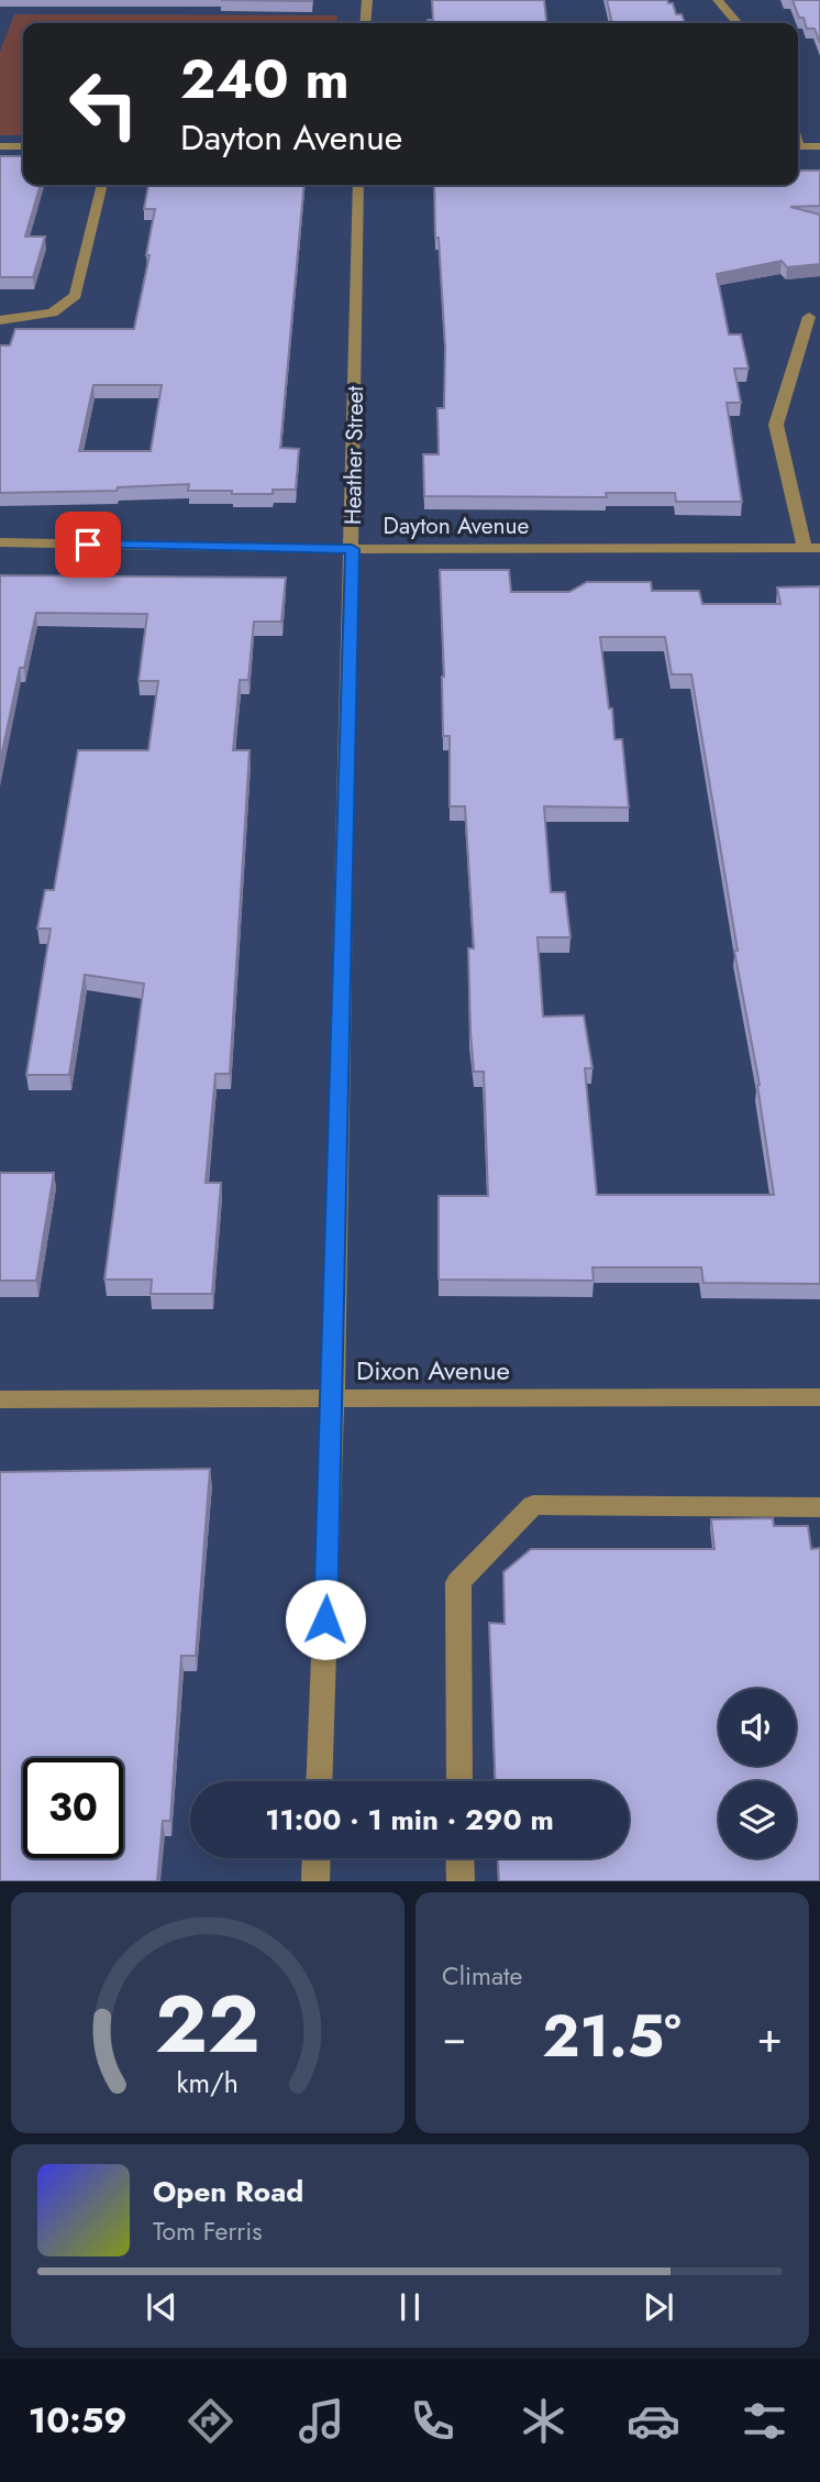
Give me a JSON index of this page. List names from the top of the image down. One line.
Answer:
{"streets":{"street":["Heather Street","Dayton Avenue","Dixon Avenue"]},"crossings":[["Heather Street","Dayton Avenue"],["Heather Street","Dixon Avenue"]],"page":{"turn":["240 m","Dayton Avenue"],"limit":"30","trip":"11:00 · 1 min · 290 m","tile":"Climate","heat":["−","21.5°","+"],"song":["Open Road","Tom Ferris"],"tabs":"10:59","gauge":["22","km/h"]}}
